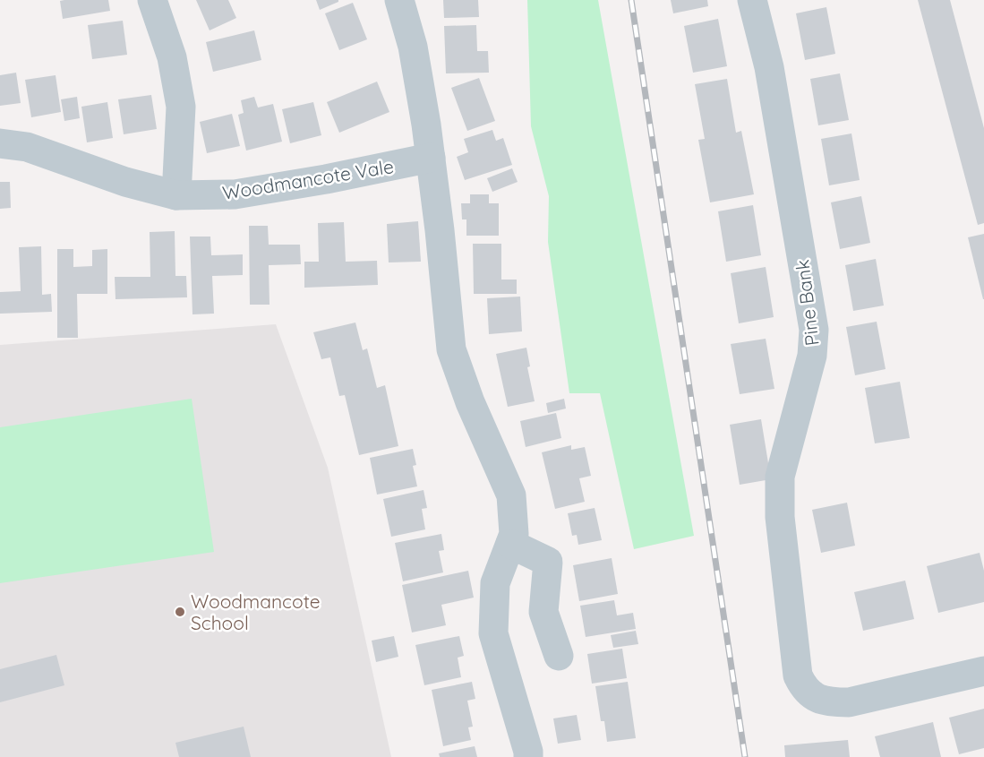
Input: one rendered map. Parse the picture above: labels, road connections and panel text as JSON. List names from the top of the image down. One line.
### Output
{"streets":{"street":["Woodmancote Vale","Pine Bank"]},"places":["Woodmancote School"]}
